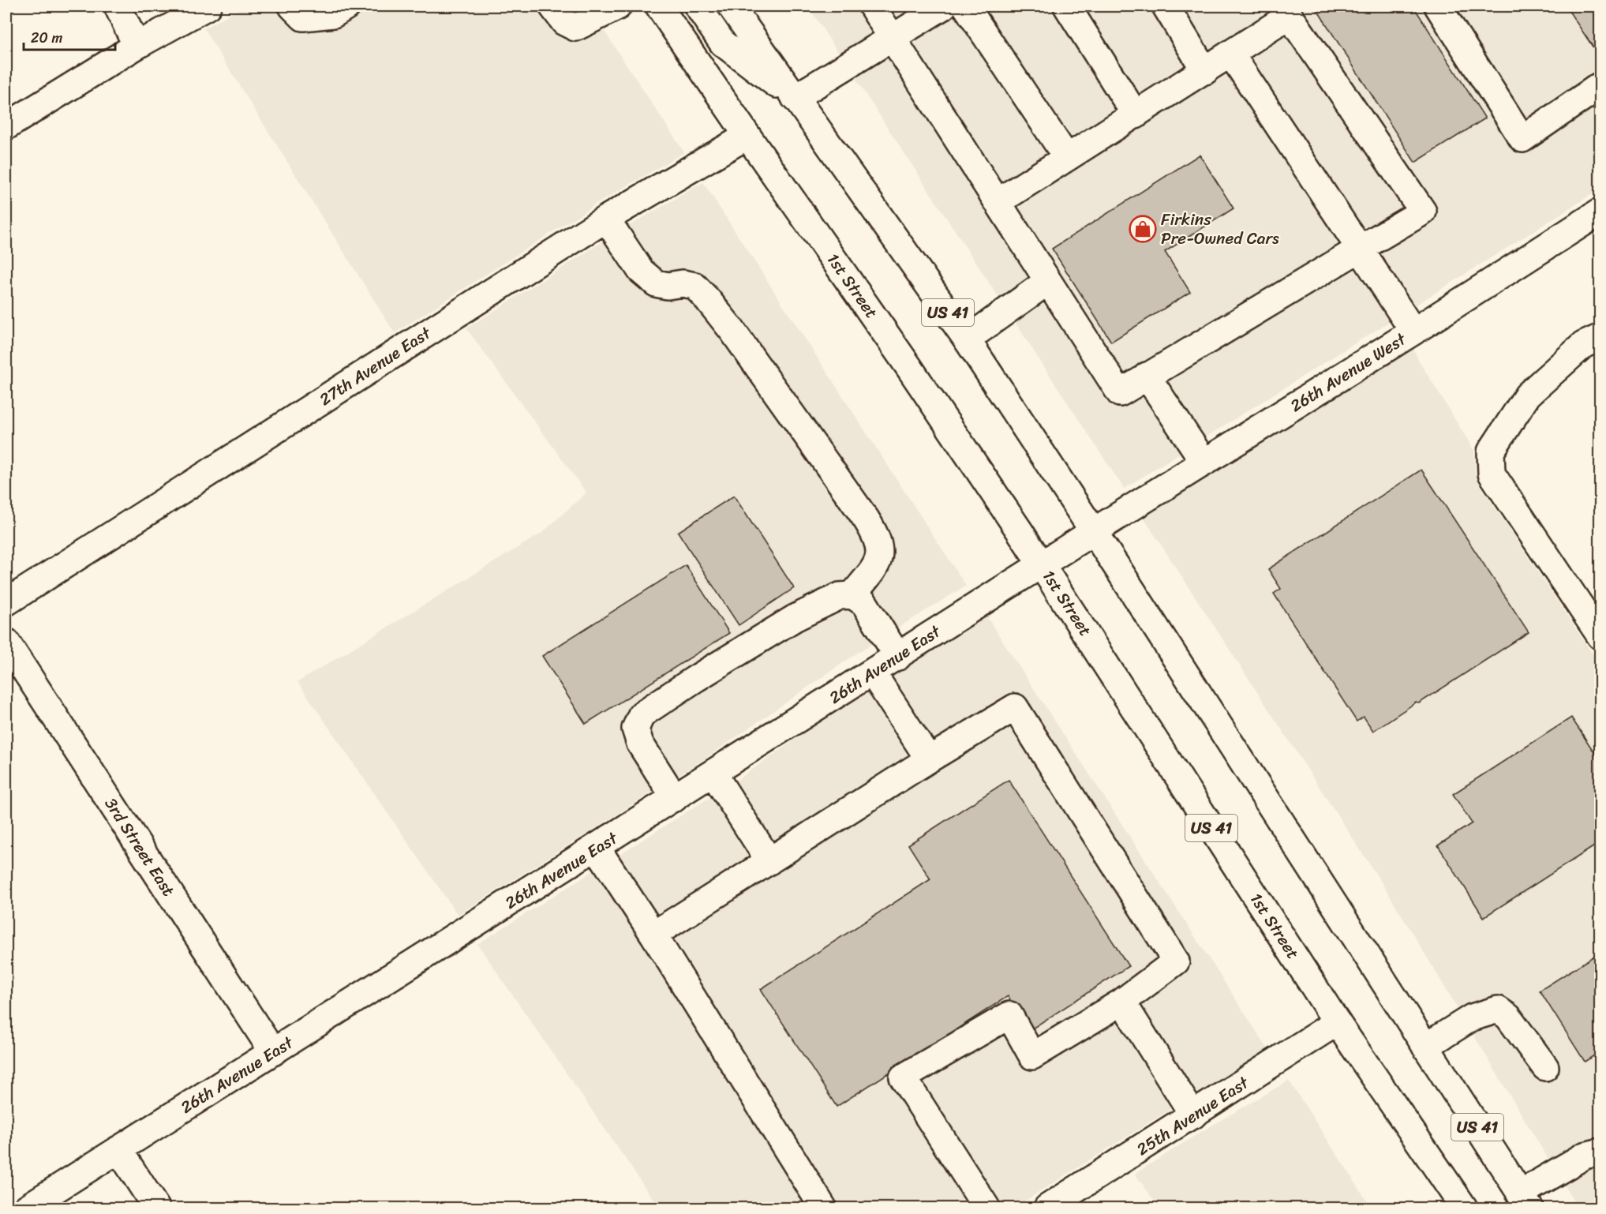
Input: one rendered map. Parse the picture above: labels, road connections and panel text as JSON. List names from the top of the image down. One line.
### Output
{"streets":{"street":["1st Street","US 41","27th Avenue East","26th Avenue West","26th Avenue East","3rd Street East","25th Avenue East"]},"crossings":[["1st Street","27th Avenue East"],["1st Street","26th Avenue East"],["1st Street","25th Avenue East"],["US 41","26th Avenue West"],["US 41","26th Avenue East"],["26th Avenue West","26th Avenue East"],["26th Avenue East","3rd Street East"]],"places":{"shop":["Firkins Pre-Owned Cars"]},"scale_bar":"20 m"}
